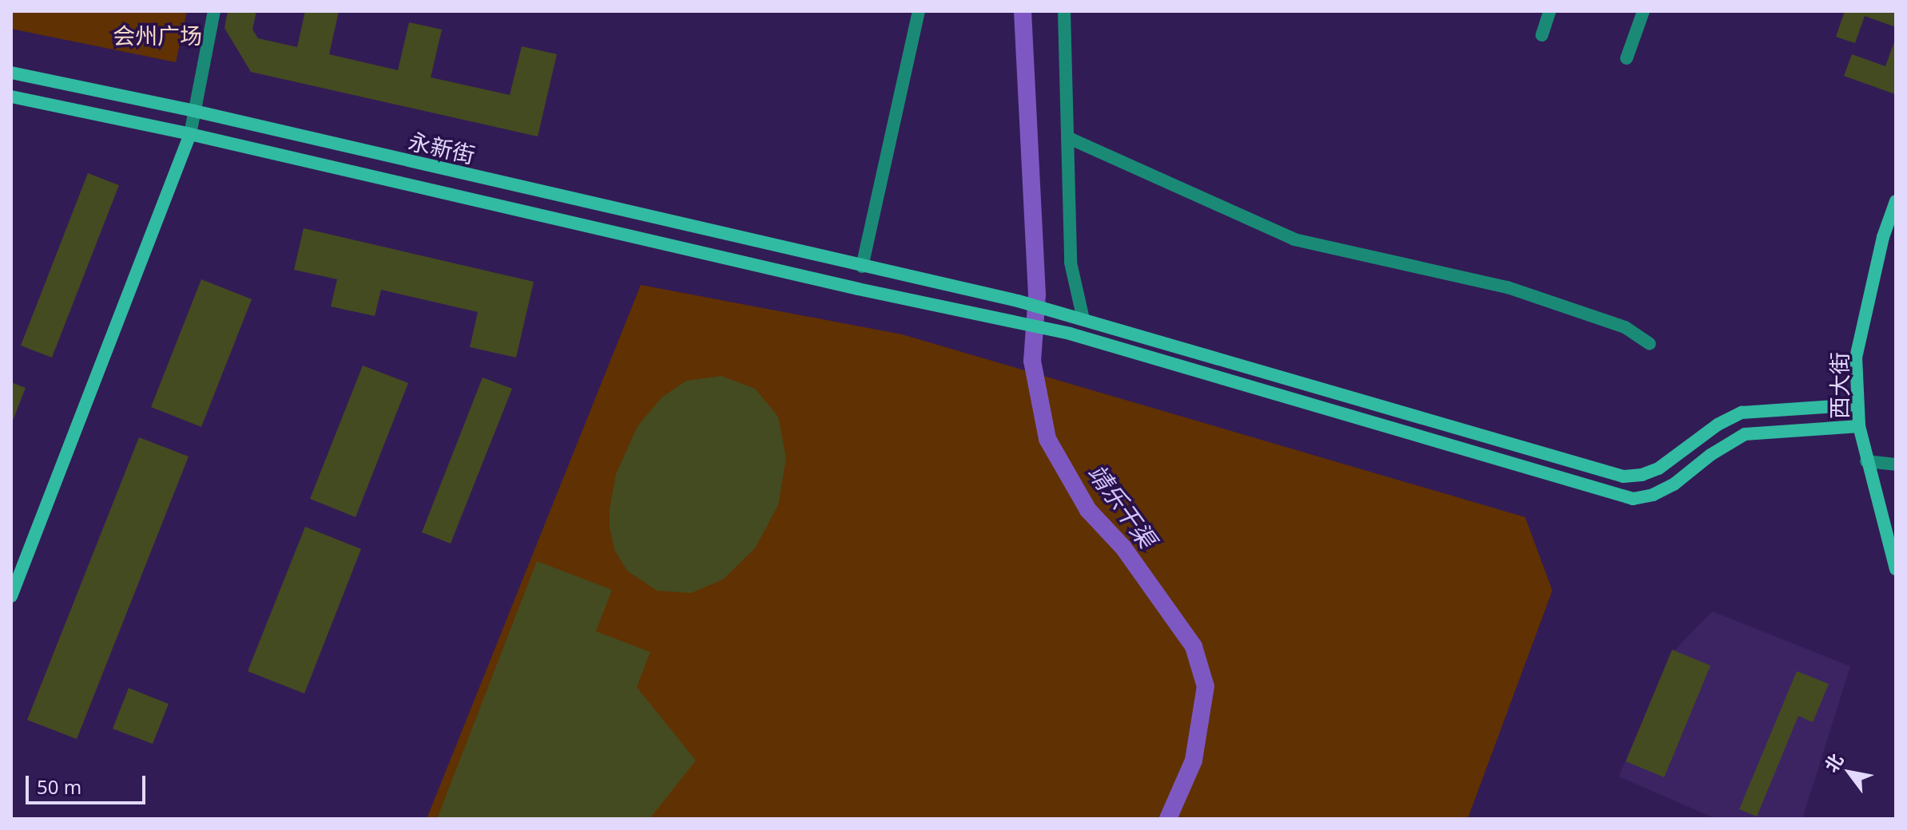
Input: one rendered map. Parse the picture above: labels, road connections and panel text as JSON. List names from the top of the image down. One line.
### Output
{"streets":{"street":["永新街","西大街"]},"crossings":[["永新街","西大街"]],"water":["靖乐干渠"],"parks":["会州广场"],"scale_bar":"50 m","north":"top left"}
